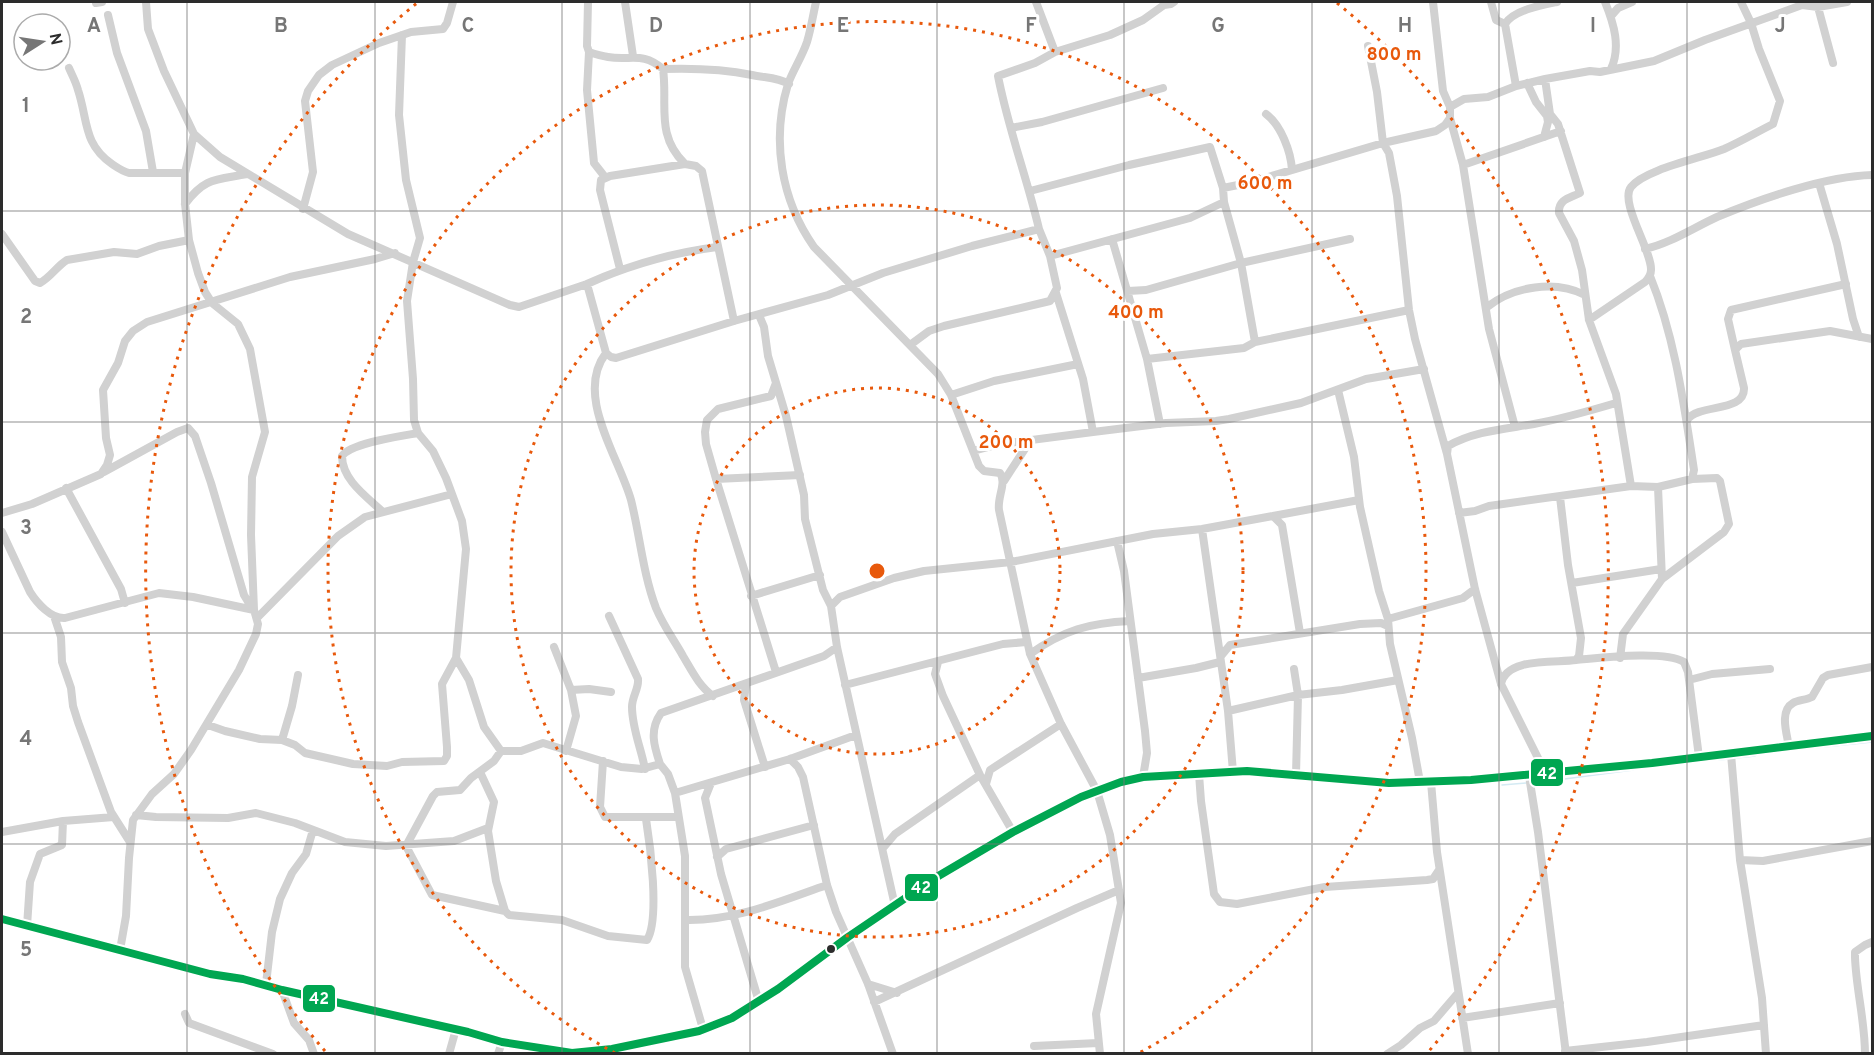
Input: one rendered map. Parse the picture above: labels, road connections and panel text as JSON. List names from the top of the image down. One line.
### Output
{"lines":["transit line 42"],"north":"right","grid":{"columns":["A","B","C","D","E","F","G","H","I","J"],"rows":["1","2","3","4","5"]},"rings":["800 m","600 m","400 m","200 m"]}
